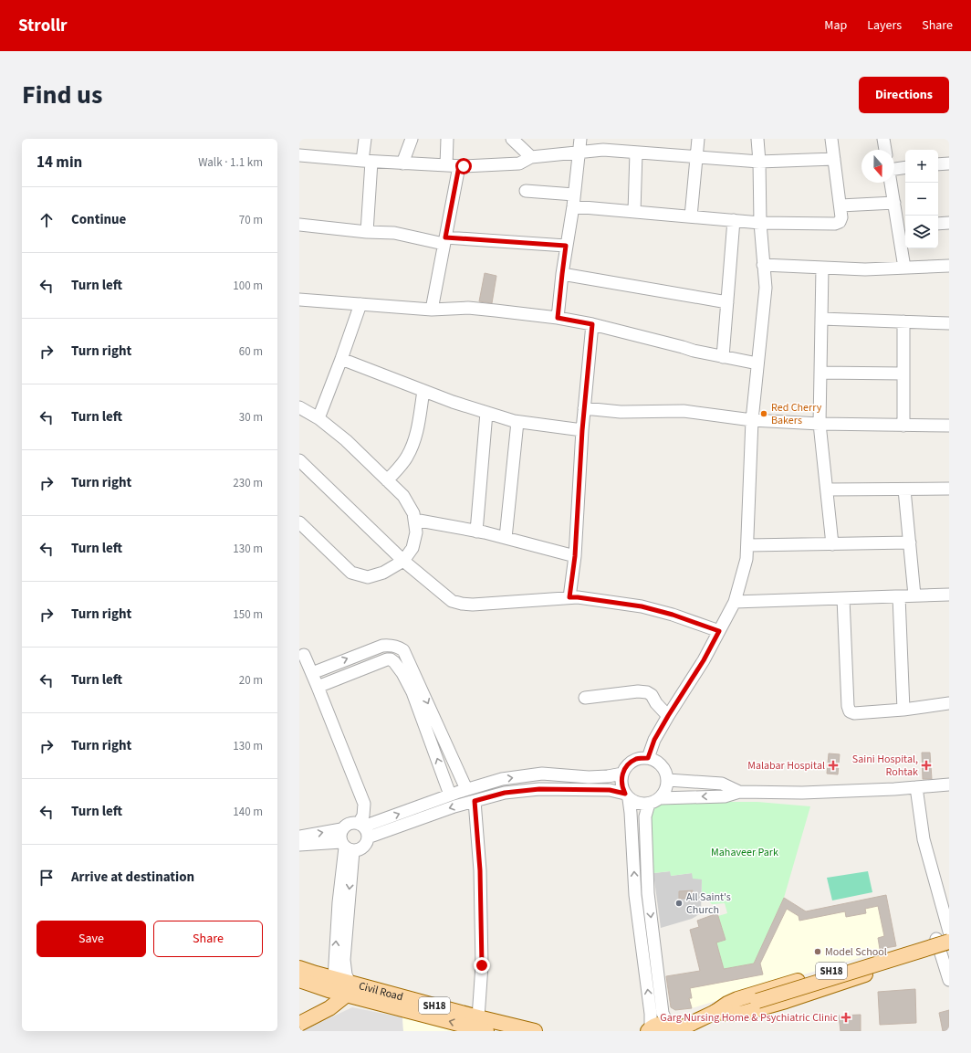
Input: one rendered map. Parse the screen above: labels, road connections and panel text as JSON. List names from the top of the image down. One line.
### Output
{"streets":{"main road":["SH18","Civil Road"]},"parks":["Mahaveer Park"],"places":{"other":["Red Cherry Bakers","All Saint's Church","Model School"],"health":["Malabar Hospital","Saini Hospital, Rohtak","Garg Nursing Home & Psychiatric Clinic"]},"north":"bottom","page":{"header":"Strollr","nav":["Map","Layers","Share"],"title":"Find us","buttons":["Directions",["Save","Share"]],"heading":["14 min","Walk · 1.1 km"],"map_buttons":["+","−"],"list":[["Continue","70 m"],["Turn left","100 m"],["Turn right","60 m"],["Turn left","30 m"],["Turn right","230 m"],["Turn left","130 m"],["Turn right","150 m"],["Turn left","20 m"],["Turn right","130 m"],["Turn left","140 m"],"Arrive at destination"]}}
